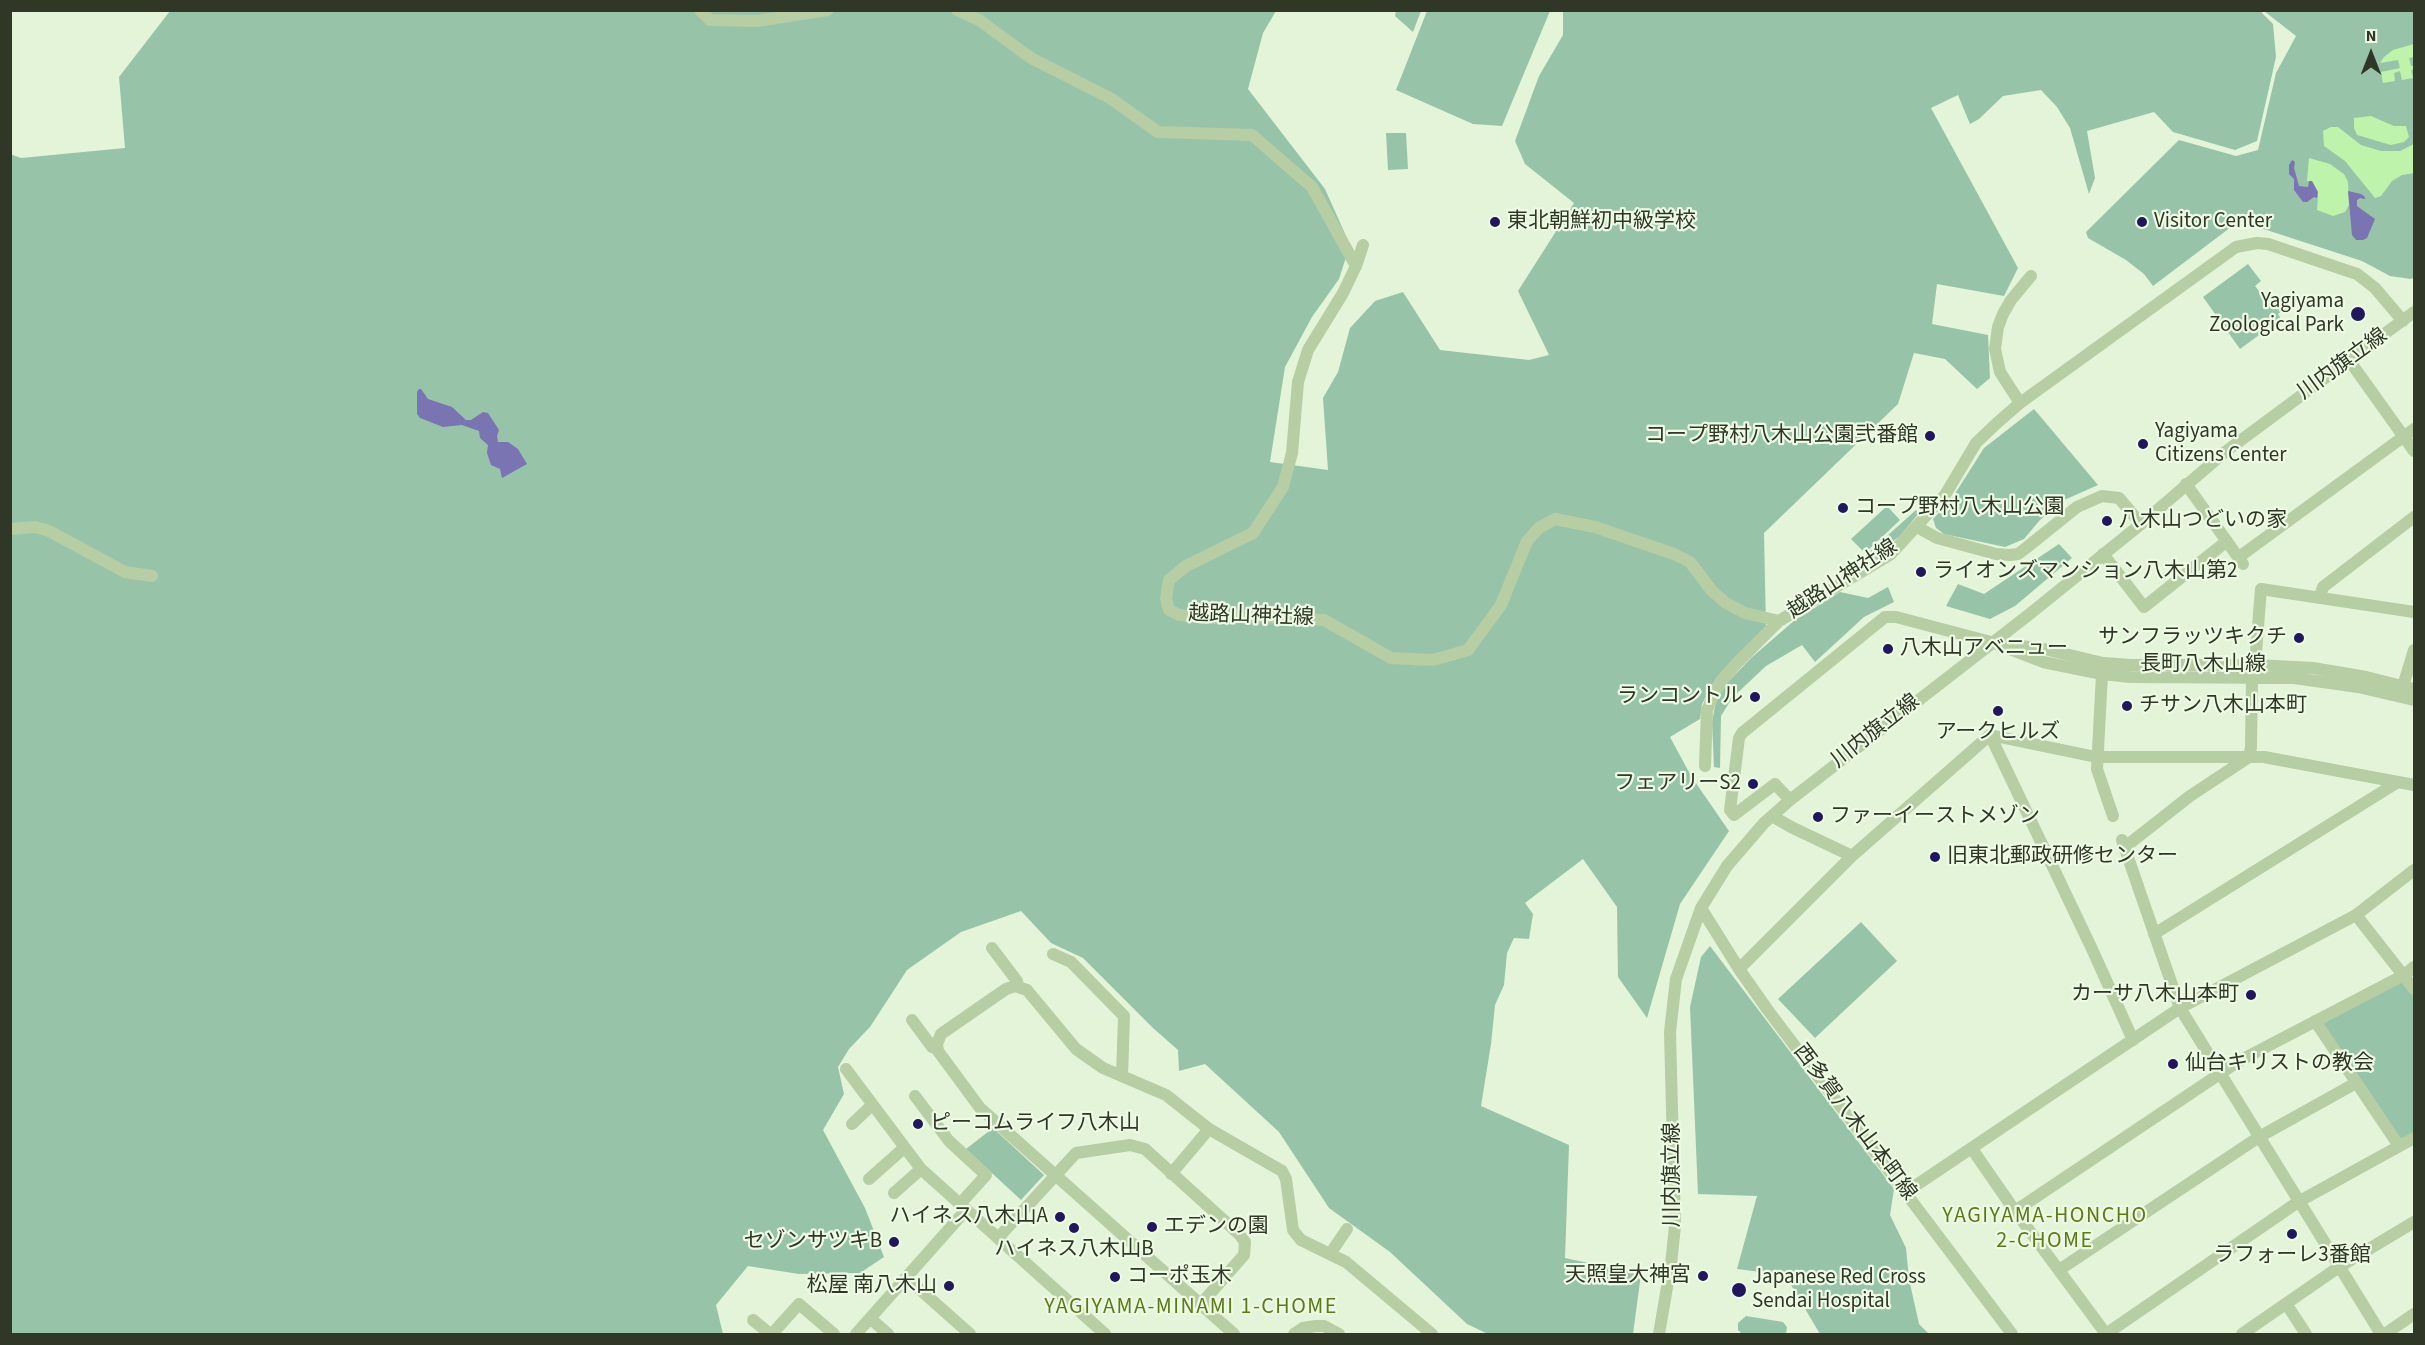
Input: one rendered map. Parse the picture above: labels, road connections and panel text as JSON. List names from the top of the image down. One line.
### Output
{"streets":{"street":["川内旗立線","越路山神社線","長町八木山線","西多賀八木山本町線"]},"crossings":[["川内旗立線","越路山神社線"],["川内旗立線","長町八木山線"],["川内旗立線","西多賀八木山本町線"]],"districts":["YAGIYAMA-HONCHO 2-CHOME","YAGIYAMA-MINAMI 1-CHOME"],"places":["東北朝鮮初中級学校","Visitor Center","Yagiyama Zoological Park","コープ野村八木山公園弐番館","Yagiyama Citizens Center","コープ野村八木山公園","八木山つどいの家","ライオンズマンション八木山第2","サンフラッツキクチ","八木山アベニュー","ランコントル","チサン八木山本町","アークヒルズ","フェアリーS2","ファーイーストメゾン","旧東北郵政研修センター","カーサ八木山本町","仙台キリストの教会","ピーコムライフ八木山","ハイネス八木山A","エデンの園","ハイネス八木山B","ラフォーレ3番館","セゾンサツキB","天照皇大神宮","コーポ玉木","松屋 南八木山","Japanese Red Cross Sendai Hospital"],"north":"top"}
